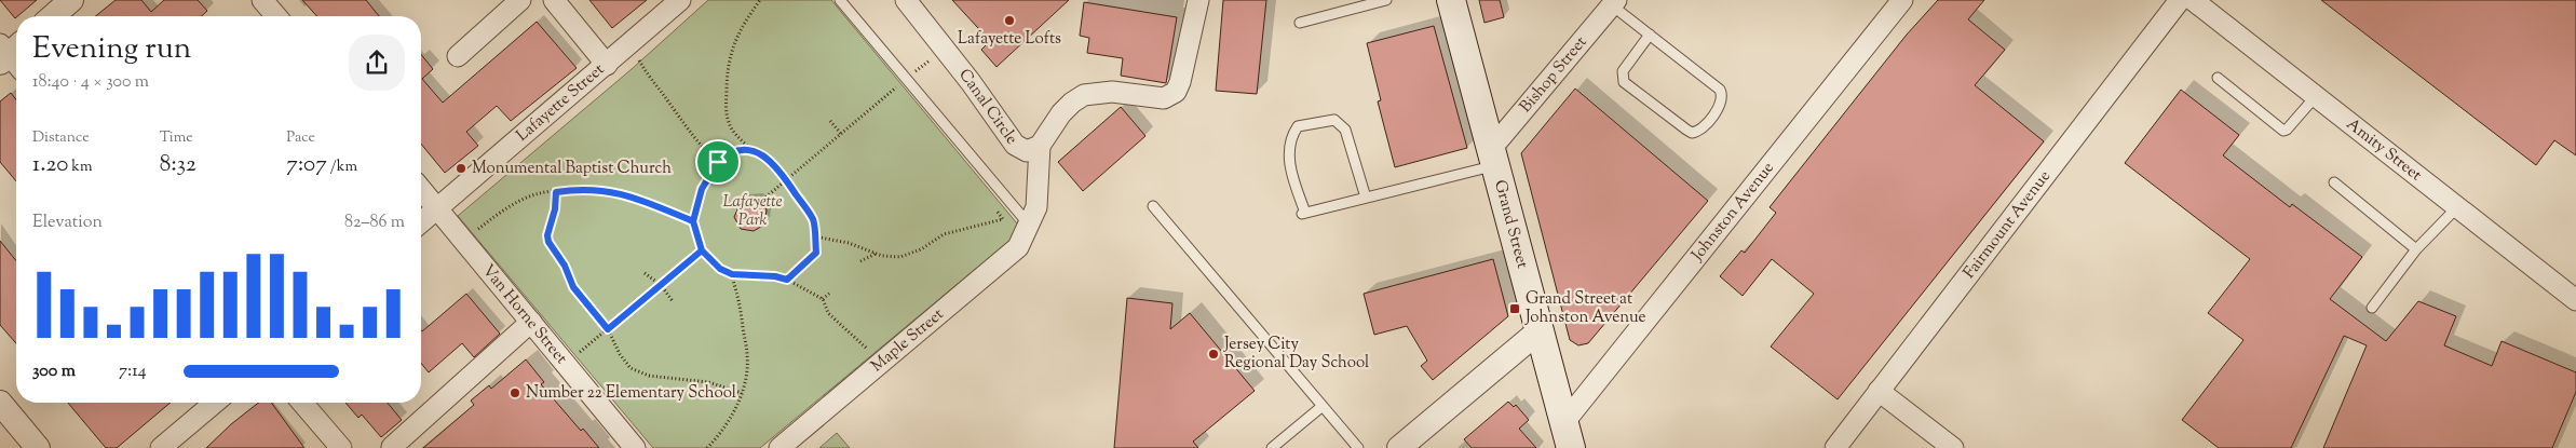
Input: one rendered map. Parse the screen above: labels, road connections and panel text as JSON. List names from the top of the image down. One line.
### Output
{"streets":{"main road":["Grand Street"],"street":["Bishop Street","Lafayette Street","Canal Circle","Amity Street","Johnston Avenue","Fairmount Avenue","Van Horne Street","Maple Street"]},"crossings":[["Bishop Street","Grand Street"],["Lafayette Street","Van Horne Street"],["Canal Circle","Maple Street"],["Johnston Avenue","Grand Street"]],"parks":["Lafayette Park"],"places":{"other":["Lafayette Lofts","Monumental Baptist Church","Jersey City Regional Day School","Number 22 Elementary School"],"transit":["Grand Street at Johnston Avenue"]},"page":{"heading":["Evening run","18:40 · 4 × 300 m"],"stats":[["Distance","1.20 km"],["Time","8:32"],["Pace","7:07 /km"]],"chart":["Elevation","82–86 m"],"list":[{"name":"300 m","note":"7:14"}]}}
